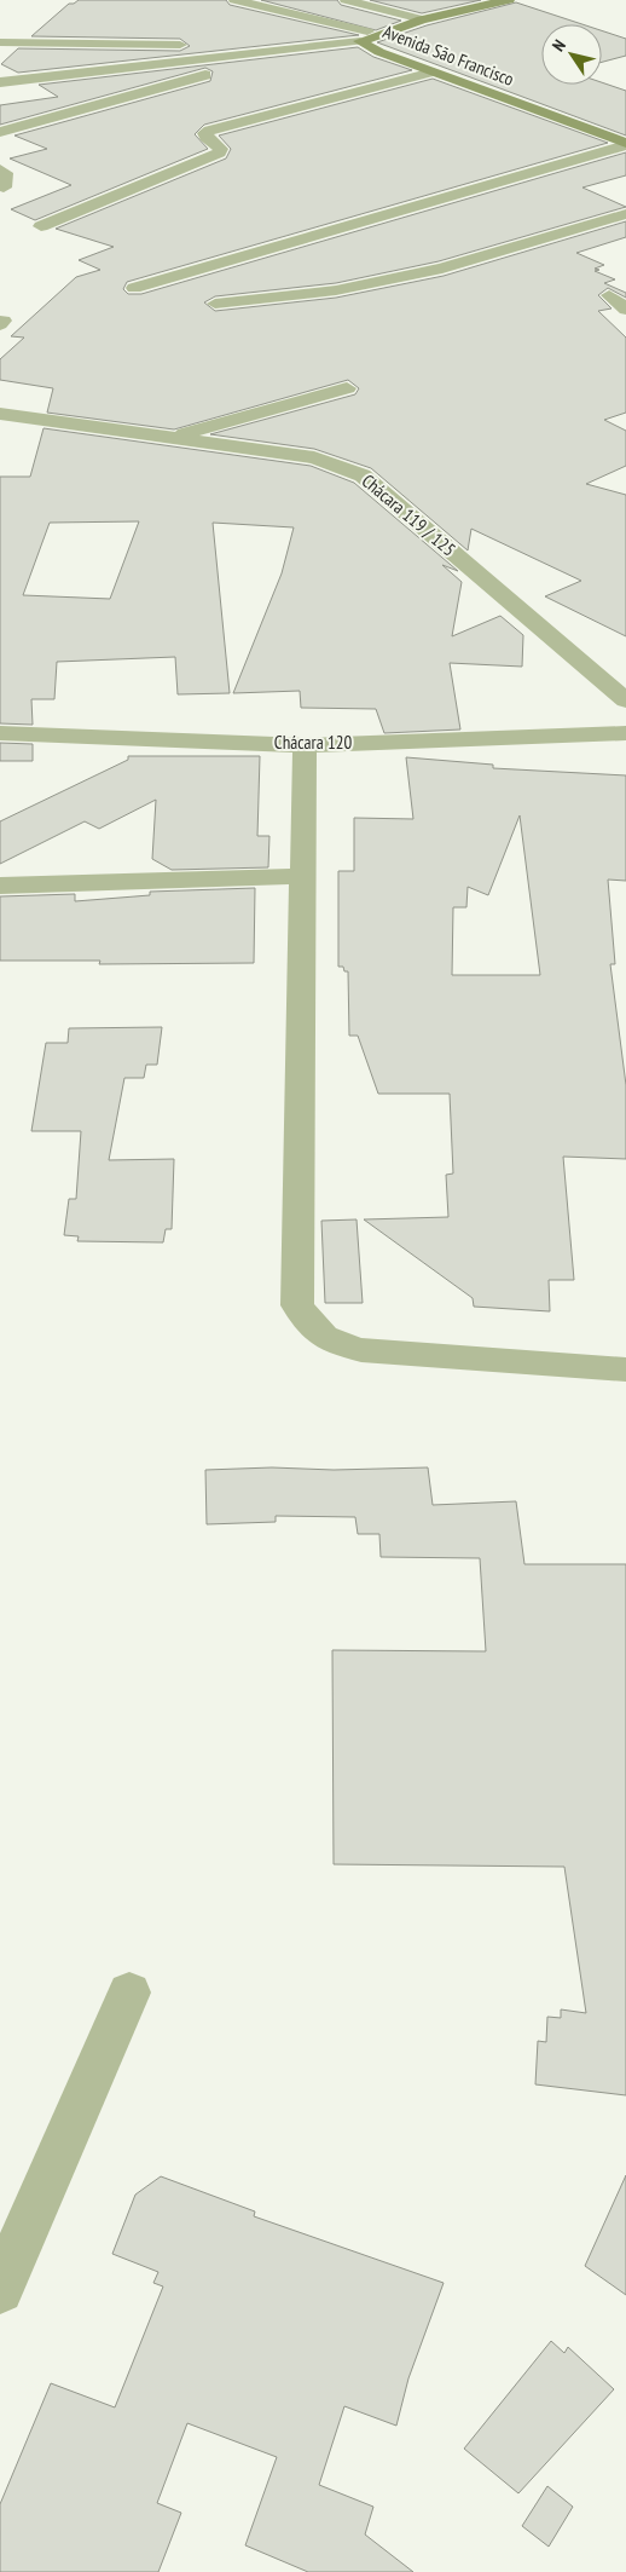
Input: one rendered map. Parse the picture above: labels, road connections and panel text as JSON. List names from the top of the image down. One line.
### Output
{"streets":{"street":["Avenida São Francisco","Chácara 119 / 125","Chácara 120"]},"north":"top left"}
